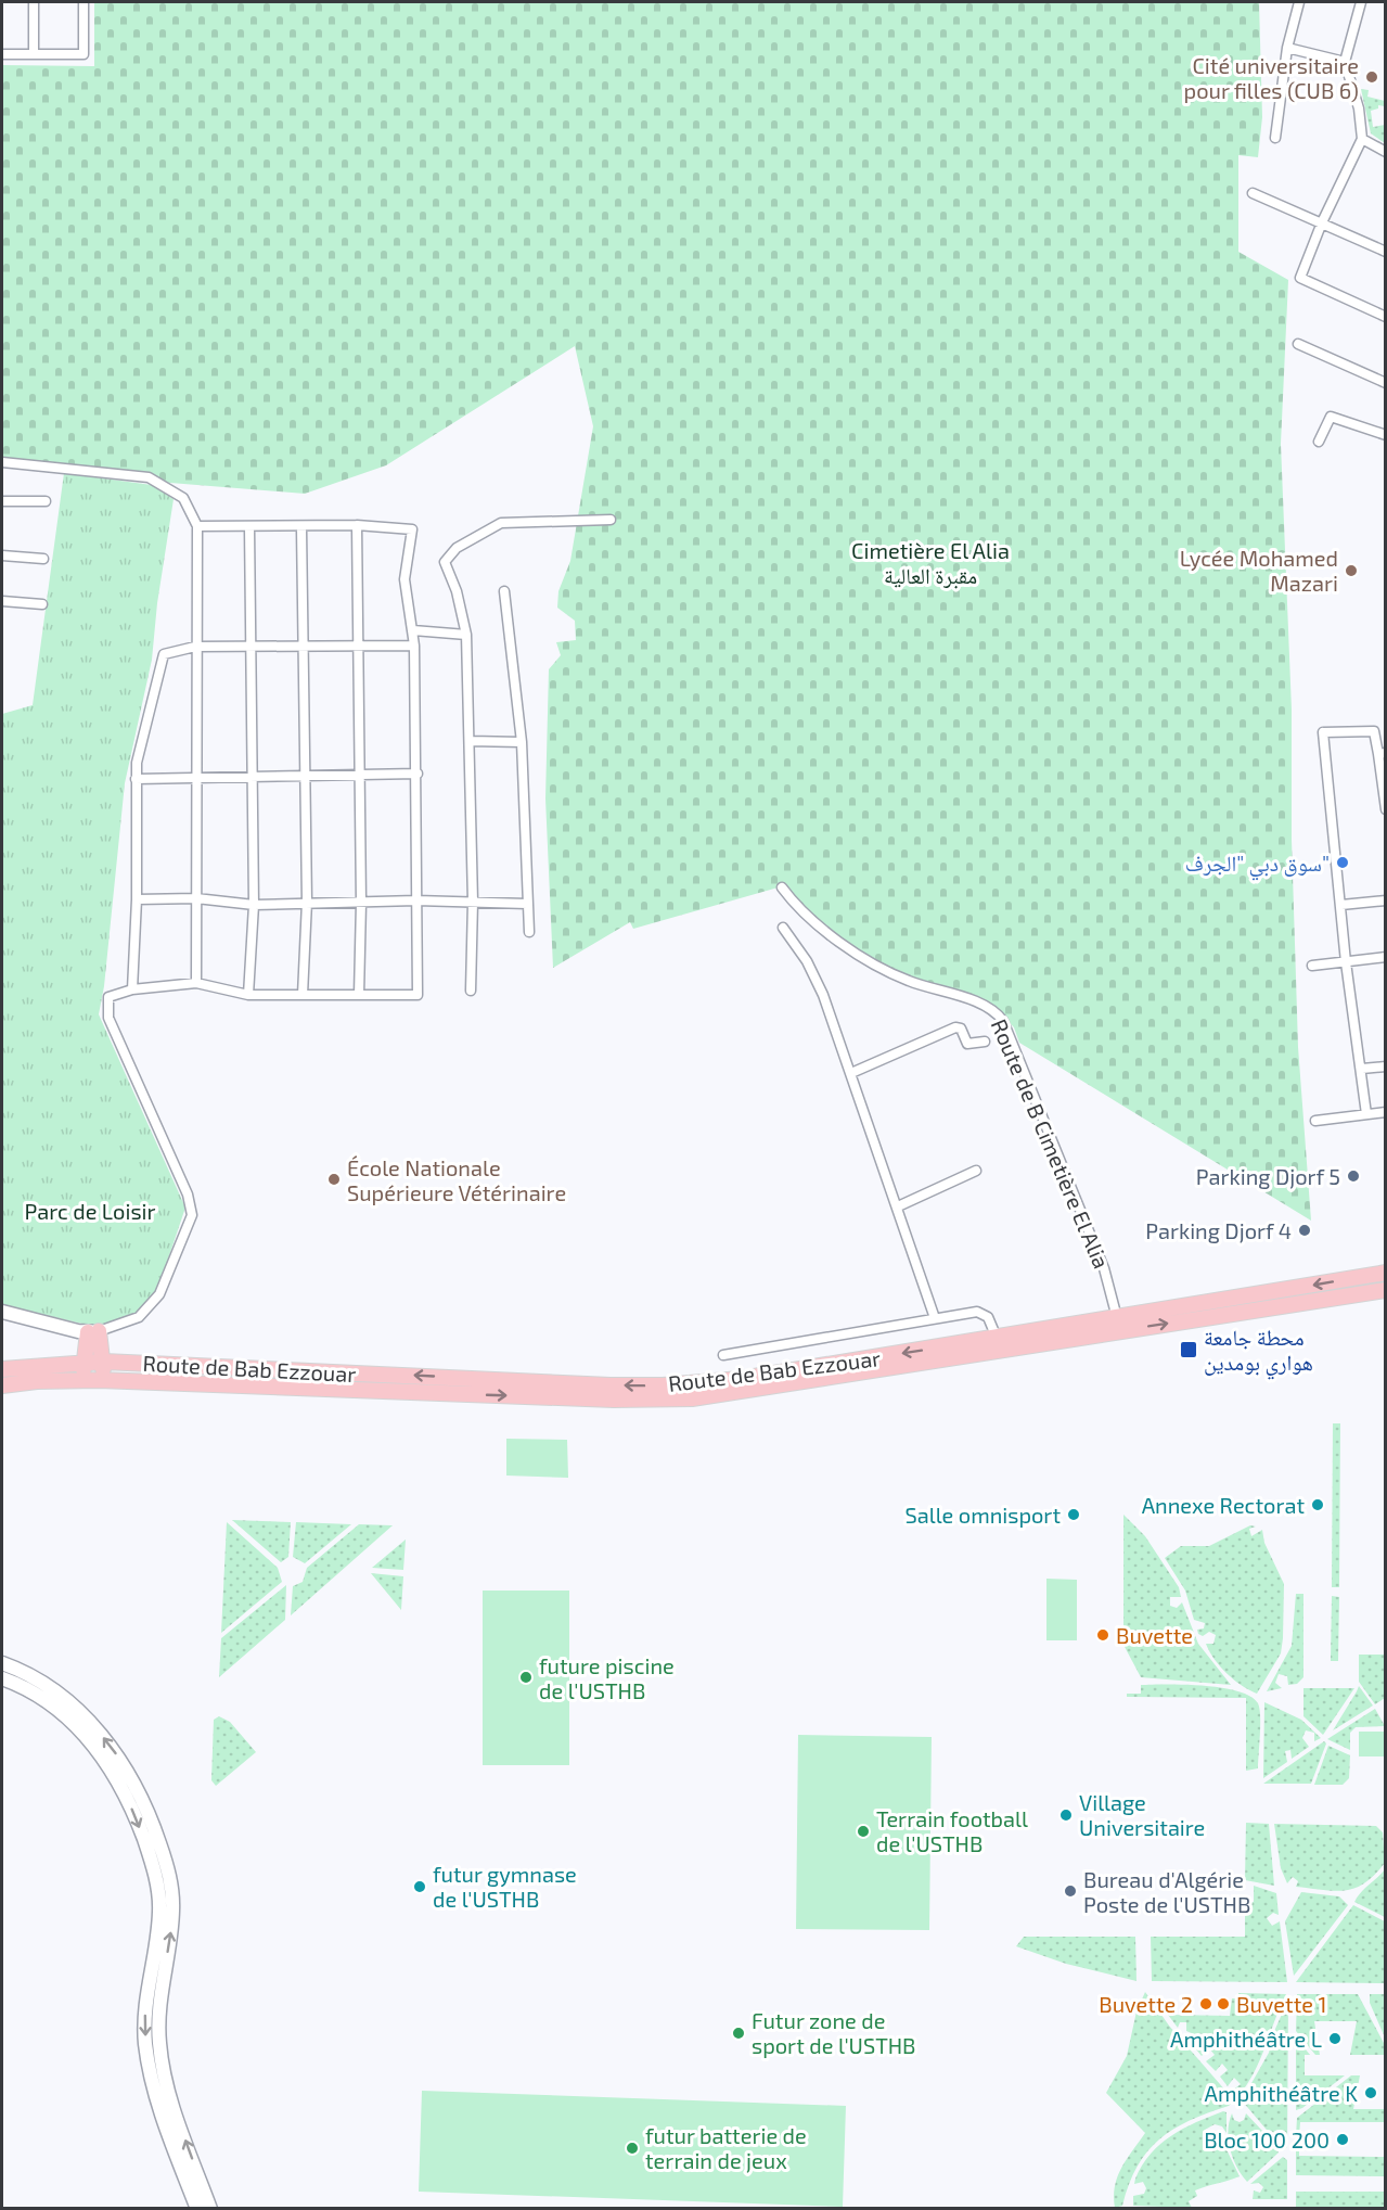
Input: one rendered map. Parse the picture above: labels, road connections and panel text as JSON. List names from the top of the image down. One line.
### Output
{"streets":{"main road":["Route de Bab Ezzouar"],"street":["Route de B Cimetière El Alia"]},"crossings":[["Route de B Cimetière El Alia","Route de Bab Ezzouar"]],"parks":["Cimetière El Alia مقبرة العالية","Parc de Loisir"],"places":{"other":["Cité universitaire pour filles (CUB 6)","Lycée Mohamed Mazari","سوق دبي \"الجرف\"","Parking Djorf 5","École Nationale Supérieure Vétérinaire","Parking Djorf 4","Annexe Rectorat","Salle omnisport","Buvette","future piscine de l'USTHB","Village Universitaire","Terrain football de l'USTHB","futur gymnase de l'USTHB","Bureau d'Algérie Poste de l'USTHB","Buvette 2","Buvette 1","Futur zone de sport de l'USTHB","Amphithéâtre L","Amphithéâtre K","Bloc 100 200","futur batterie de terrain de jeux"],"transit":["محطة جامعة هواري بومدين"]}}
